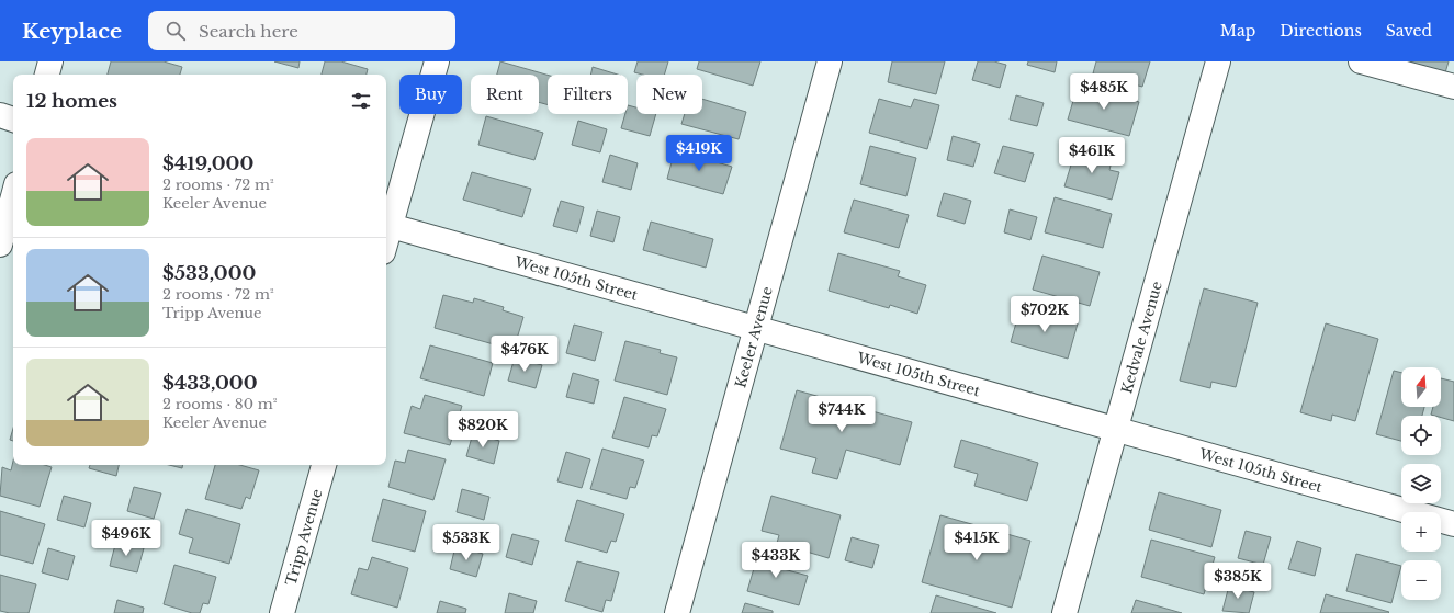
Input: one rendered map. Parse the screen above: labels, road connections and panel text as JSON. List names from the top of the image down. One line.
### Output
{"streets":{"street":["West 105th Street","Keeler Avenue","Kedvale Avenue","Tripp Avenue"]},"crossings":[["West 105th Street","Keeler Avenue"],["West 105th Street","Kedvale Avenue"]],"north":"top","page":{"header":"Keyplace","search":"Search here","nav":["Map","Directions","Saved"],"price":["$485K","$419K","$461K","$702K","$476K","$744K","$820K","$496K","$533K","$415K","$433K","$385K"],"chip":["Buy","Rent","Filters","New"],"heading":"12 homes","list":[{"name":"$419,000","note":"2 rooms · 72 m² · Keeler Avenue"},{"name":"$533,000","note":"2 rooms · 72 m² · Tripp Avenue"},{"name":"$433,000","note":"2 rooms · 80 m² · Keeler Avenue"}],"map_buttons":["+","−"]}}
